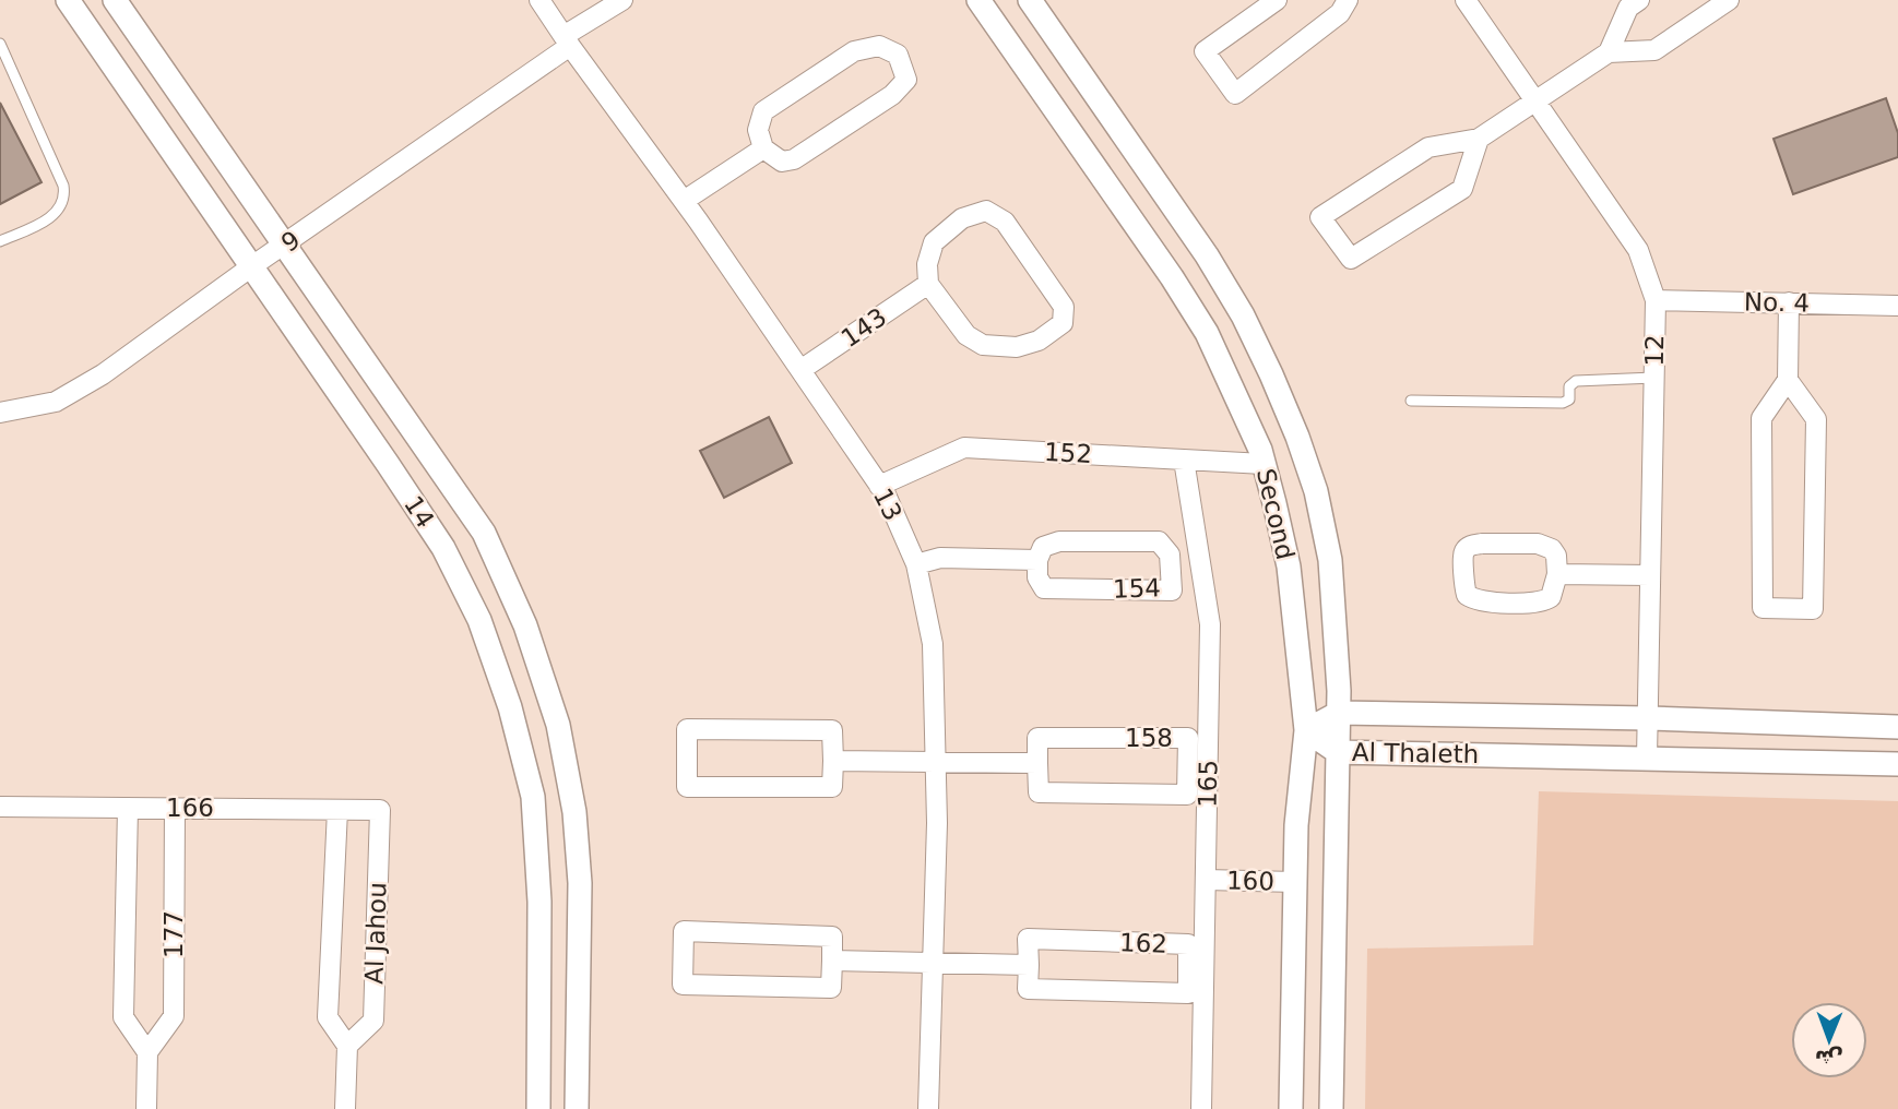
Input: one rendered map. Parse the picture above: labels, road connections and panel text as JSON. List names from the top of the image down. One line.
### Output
{"streets":{"street":["9","No. 4","143","12","152","13","14","Second","154","158","Al Thaleth","165","166","160","Al Jahou","177","162"]},"crossings":[["9","13"],["9","14"],["No. 4","12"],["143","13"],["12","Al Thaleth"],["152","13"],["152","Second"],["152","165"],["Second","Al Thaleth"],["Second","160"],["165","160"],["166","Al Jahou"],["166","177"]],"north":"bottom"}
